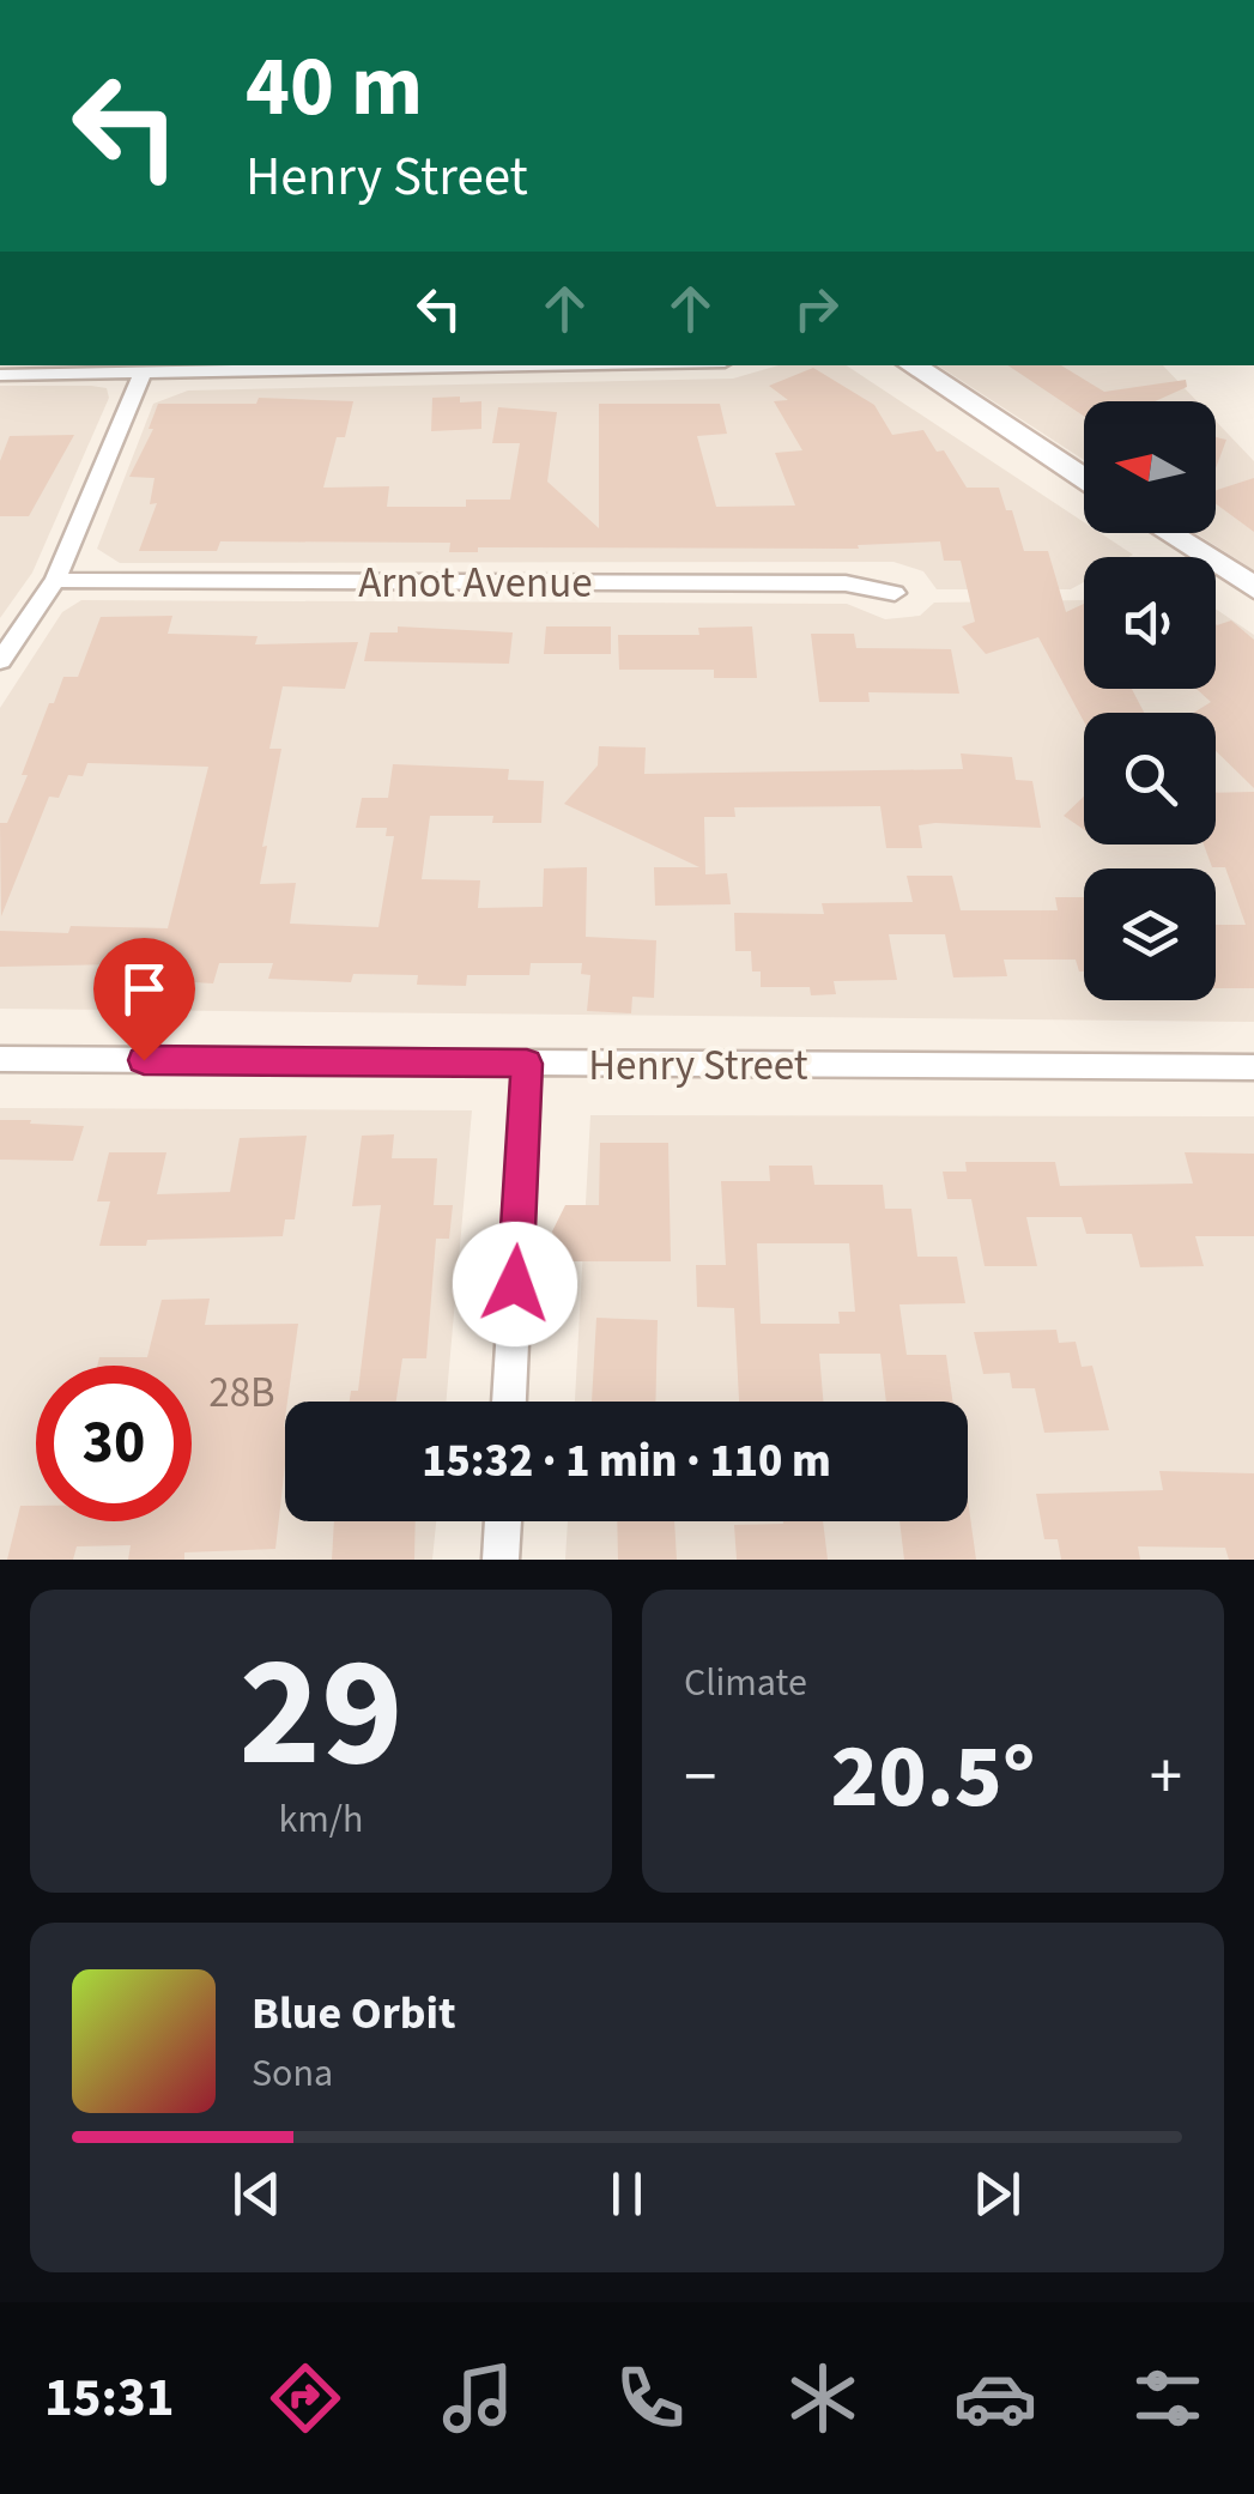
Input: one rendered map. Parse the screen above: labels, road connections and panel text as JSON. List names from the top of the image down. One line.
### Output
{"streets":{"street":["Arnot Avenue","Henry Street"]},"house_numbers":["28B"],"north":"left","page":{"turn":["40 m","Henry Street"],"limit":"30","trip":"15:32 · 1 min · 110 m","tile":[["29","km/h"],"Climate"],"heat":["−","20.5°","+"],"song":["Blue Orbit","Sona"],"tabs":"15:31"}}
